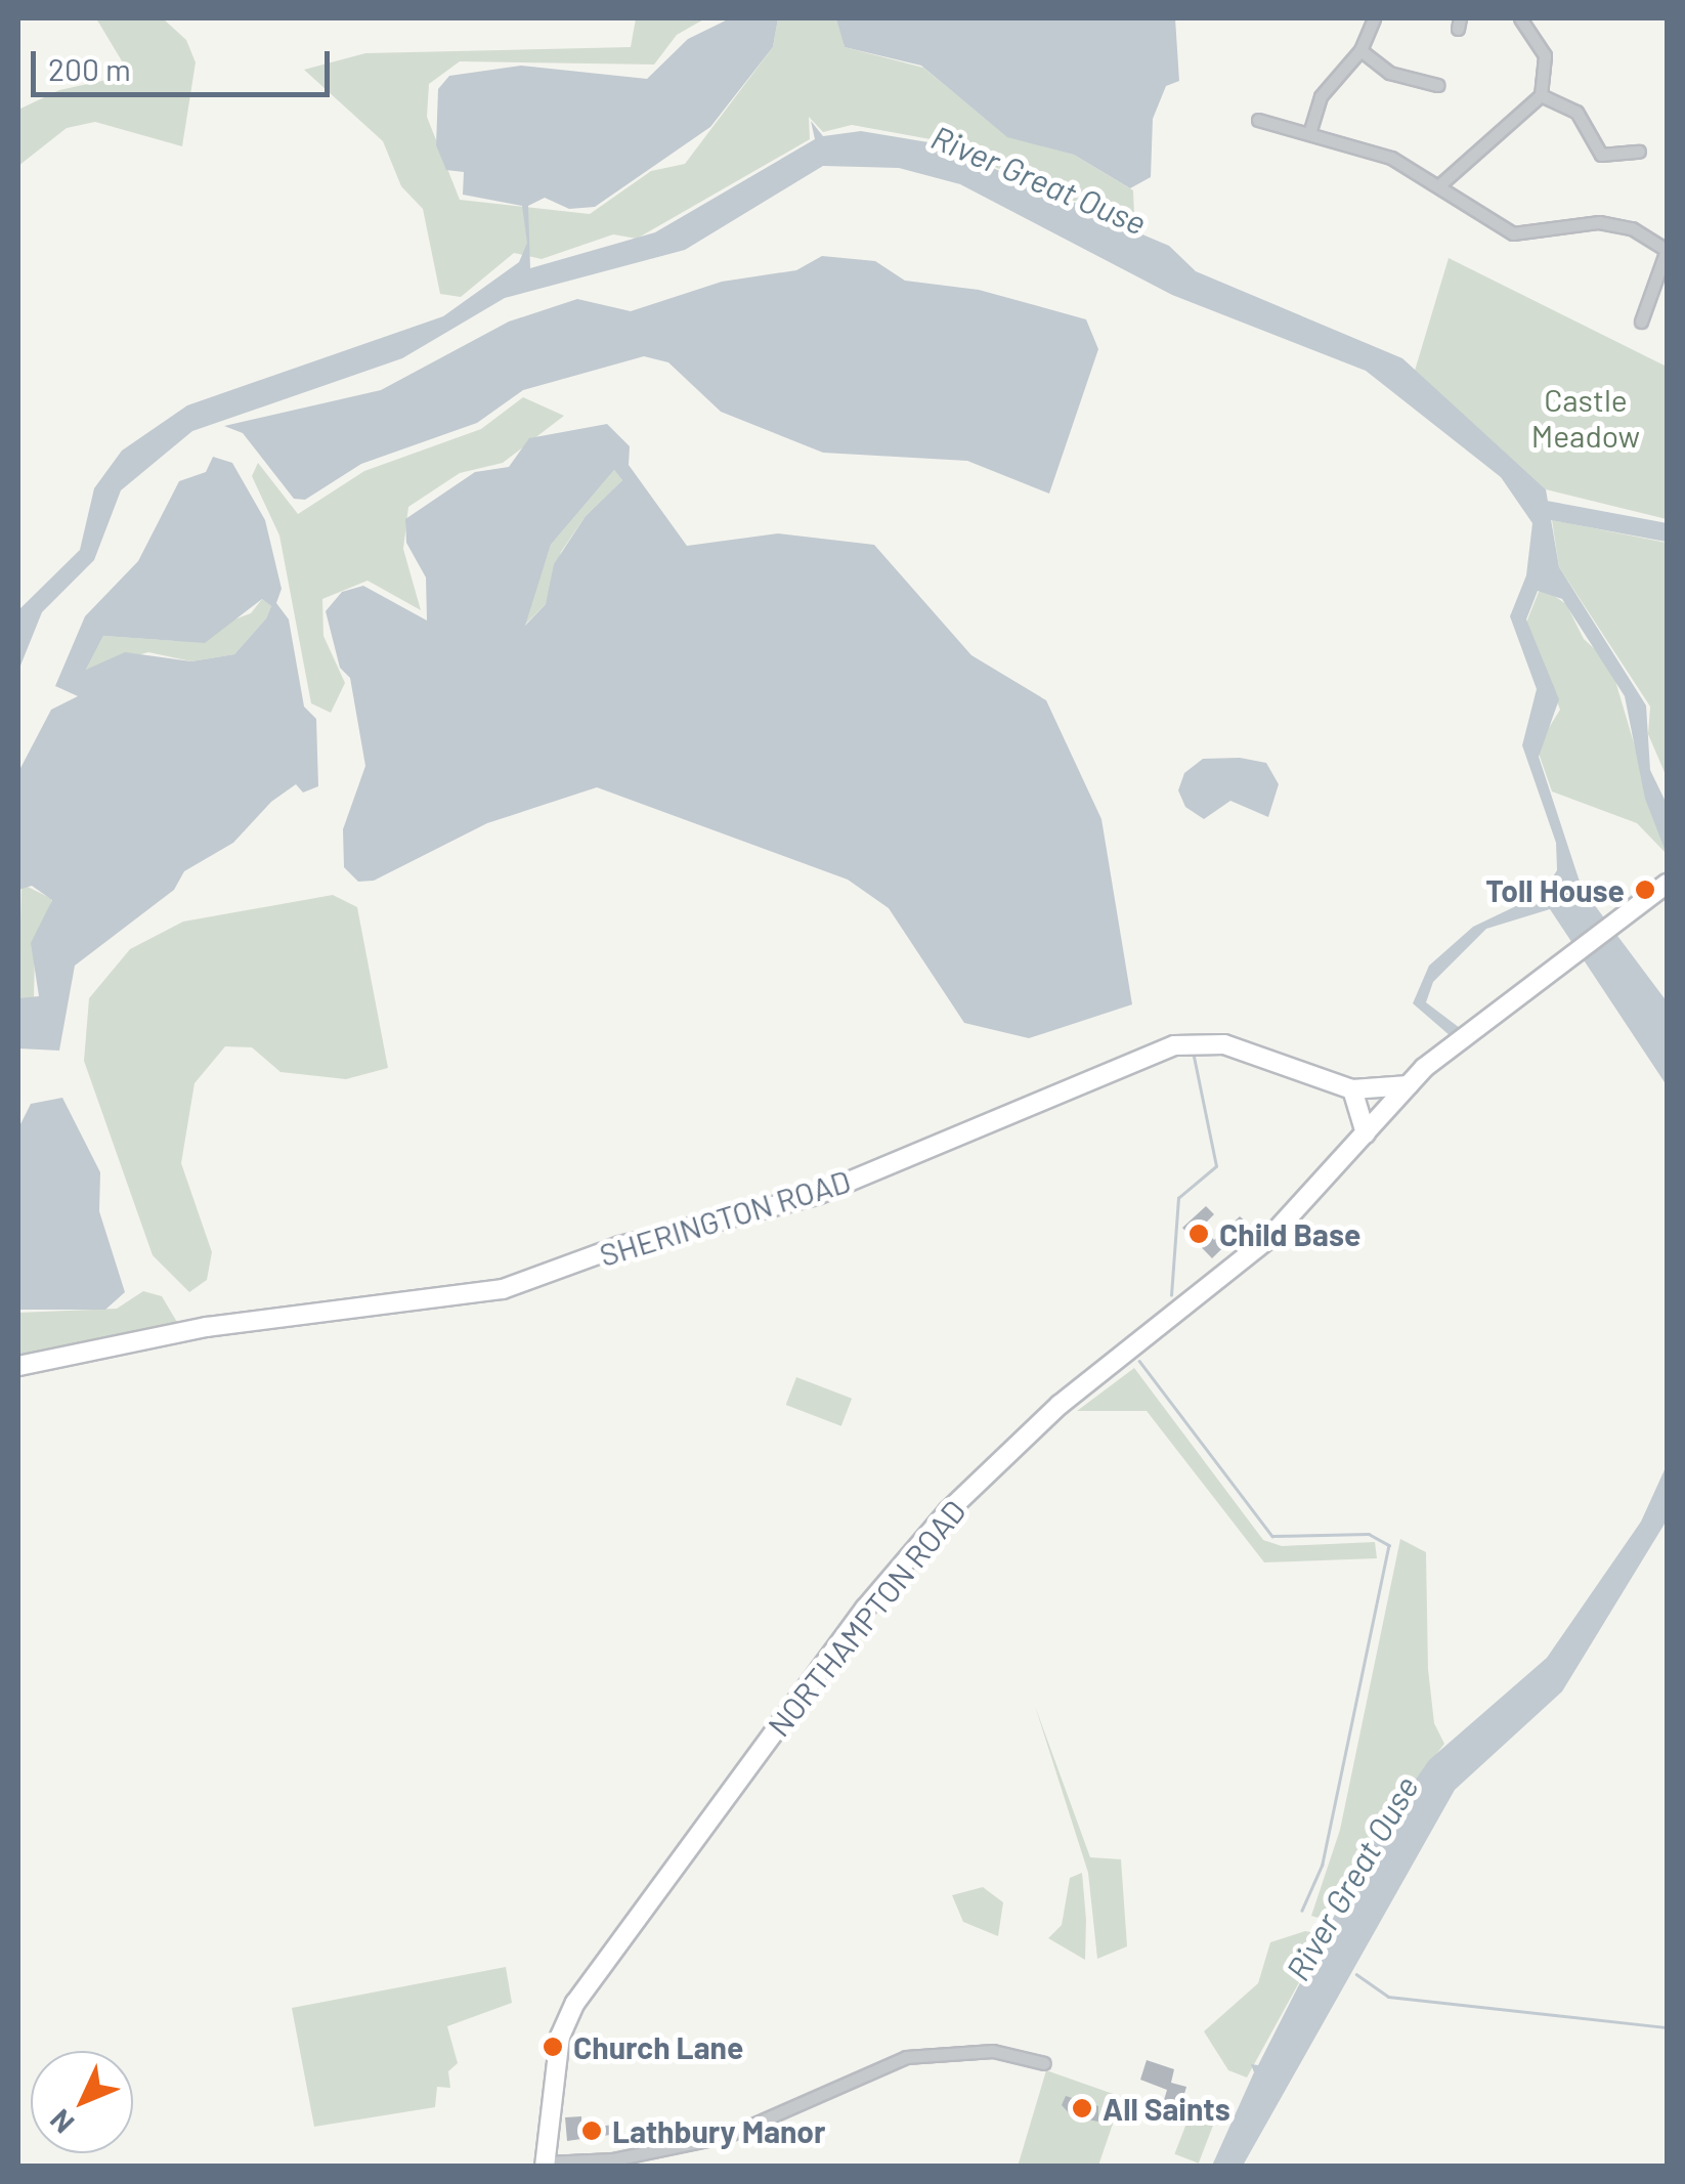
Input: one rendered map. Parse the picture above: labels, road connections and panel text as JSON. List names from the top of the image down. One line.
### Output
{"streets":{"main road":["SHERINGTON ROAD","NORTHAMPTON ROAD"]},"crossings":[["SHERINGTON ROAD","NORTHAMPTON ROAD"]],"water":["River Great Ouse"],"parks":["Castle Meadow"],"places":["Toll House","Child Base","Church Lane","All Saints","Lathbury Manor"],"scale_bar":"200 m","north":"bottom left"}
